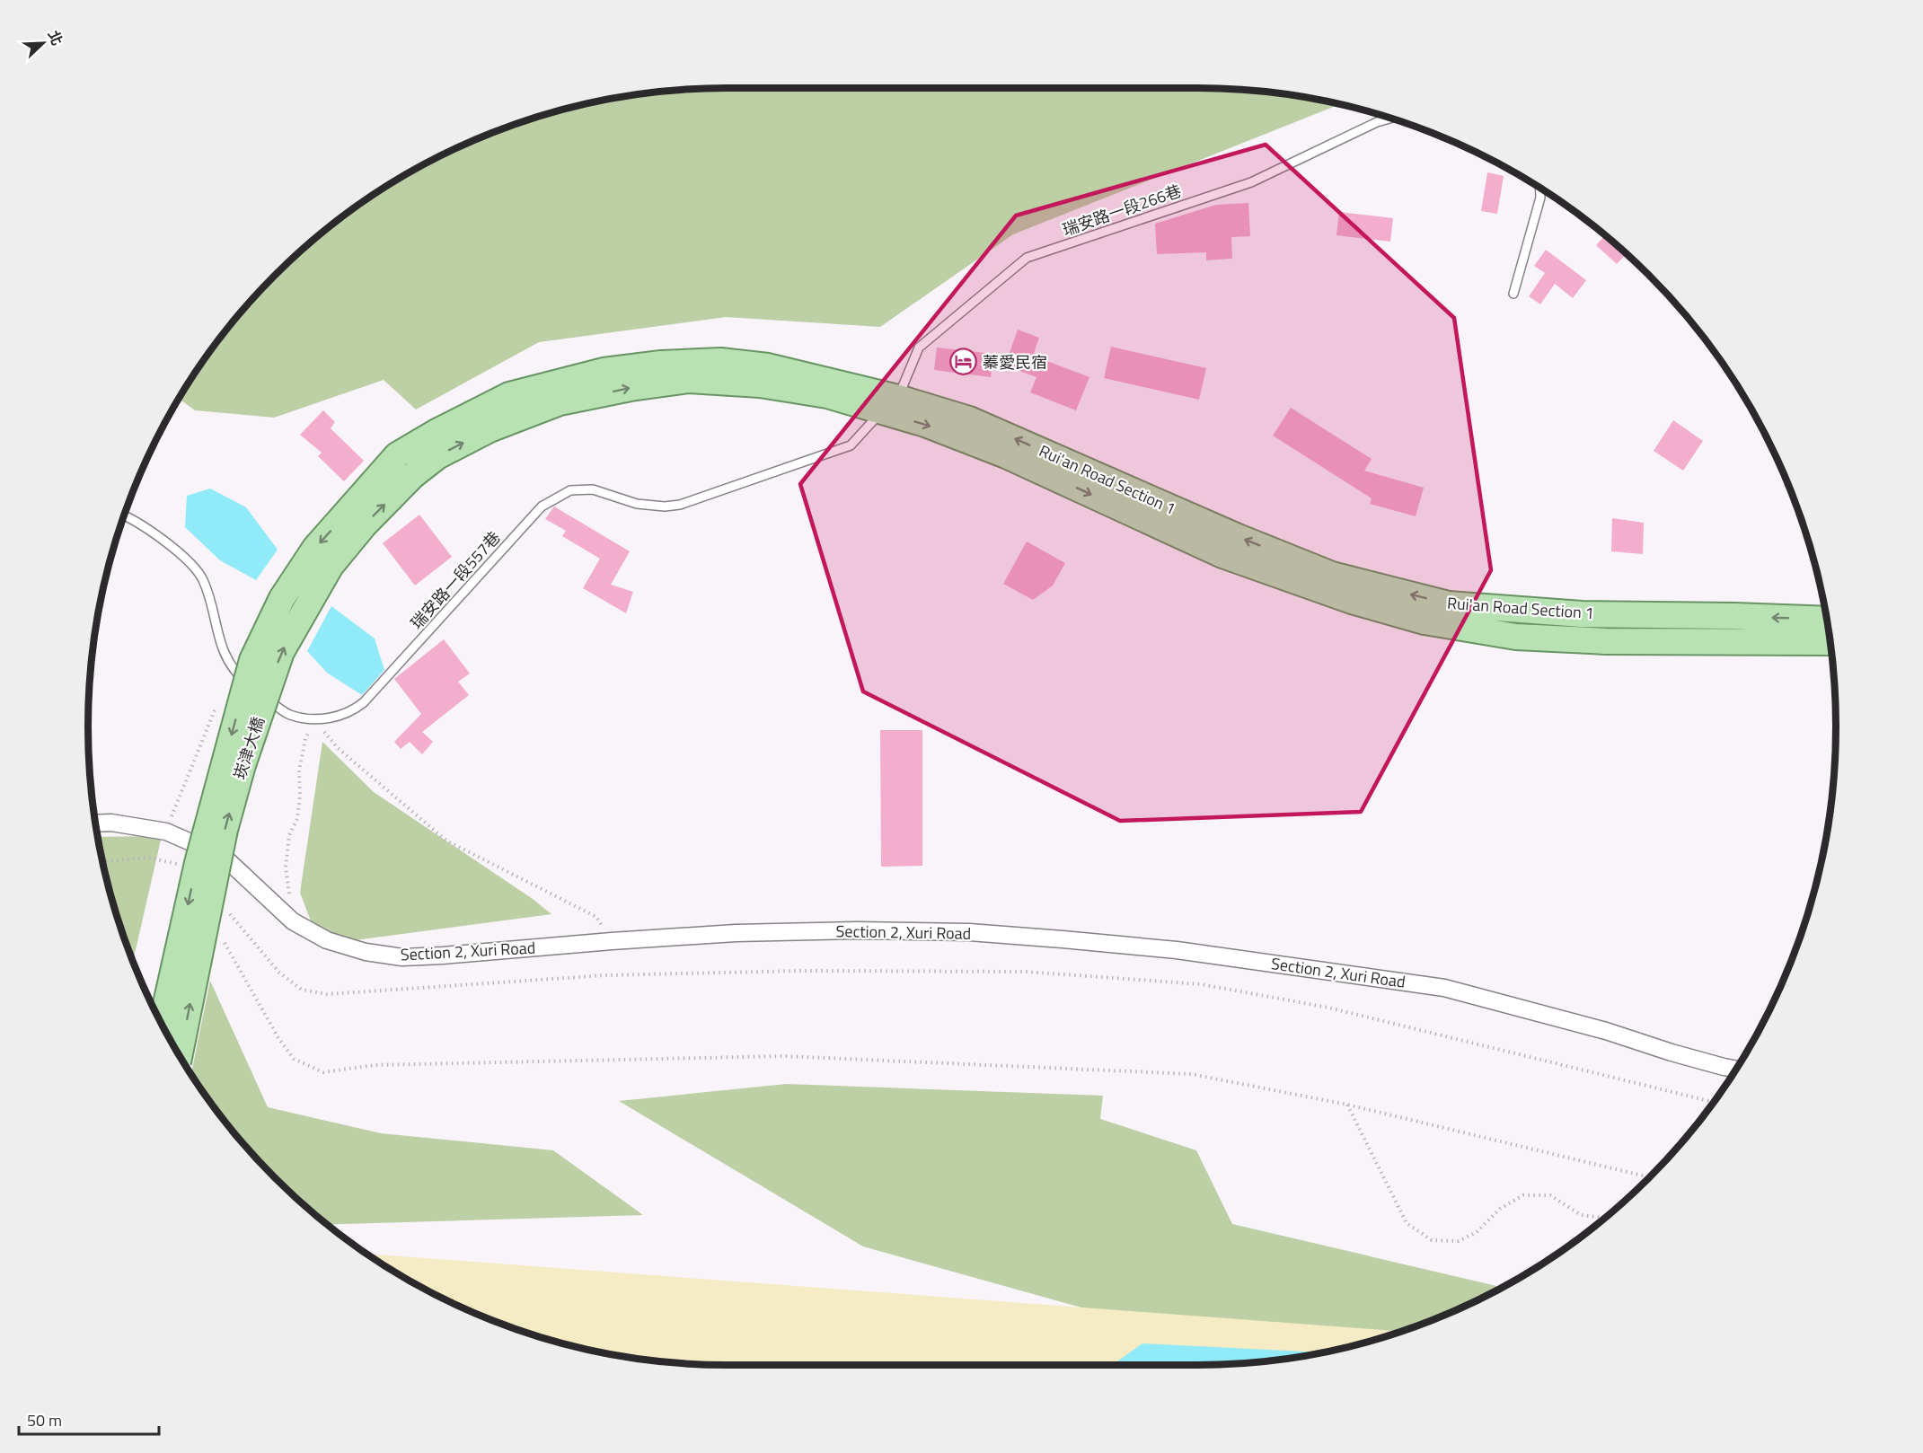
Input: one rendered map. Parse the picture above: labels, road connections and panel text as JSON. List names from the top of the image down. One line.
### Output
{"streets":{"main road":["Rui'an Road Section 1","崁津大橋"],"street":["Section 2, Xuri Road"],"lane":["瑞安路一段266巷","瑞安路一段557巷"]},"crossings":[["瑞安路一段266巷","Rui'an Road Section 1"],["瑞安路一段266巷","瑞安路一段557巷"],["Rui'an Road Section 1","瑞安路一段557巷"],["Rui'an Road Section 1","崁津大橋"]],"places":{"hotel":["蓁愛民宿"]},"scale_bar":"50 m","north":"top right"}
